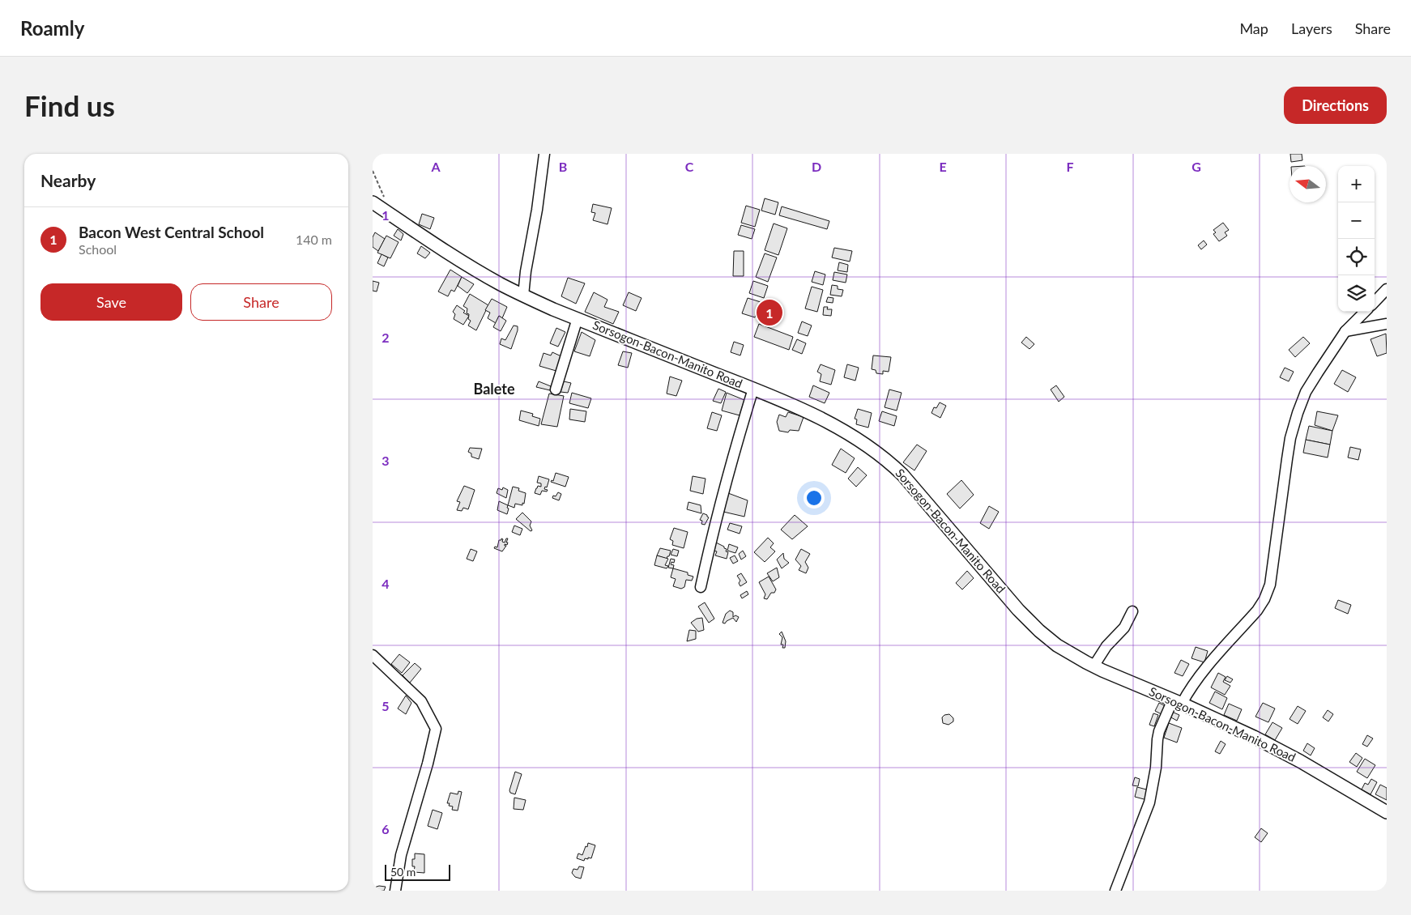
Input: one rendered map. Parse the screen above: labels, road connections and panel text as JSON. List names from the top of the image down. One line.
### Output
{"streets":{"main road":["Sorsogon-Bacon-Manito Road"]},"districts":["Balete"],"scale_bar":"50 m","north":"left","page":{"header":"Roamly","nav":["Map","Layers","Share"],"buttons":["Directions",["Save","Share"]],"title":"Find us","heading":"Nearby","map_buttons":["+","−"],"list":[{"mark":"1","name":"Bacon West Central School","note":"School","value":"140 m"}],"pins":"1","scale":"50 m"},"grid":{"columns":["A","B","C","D","E","F","G"],"rows":["1","2","3","4","5","6"]}}
